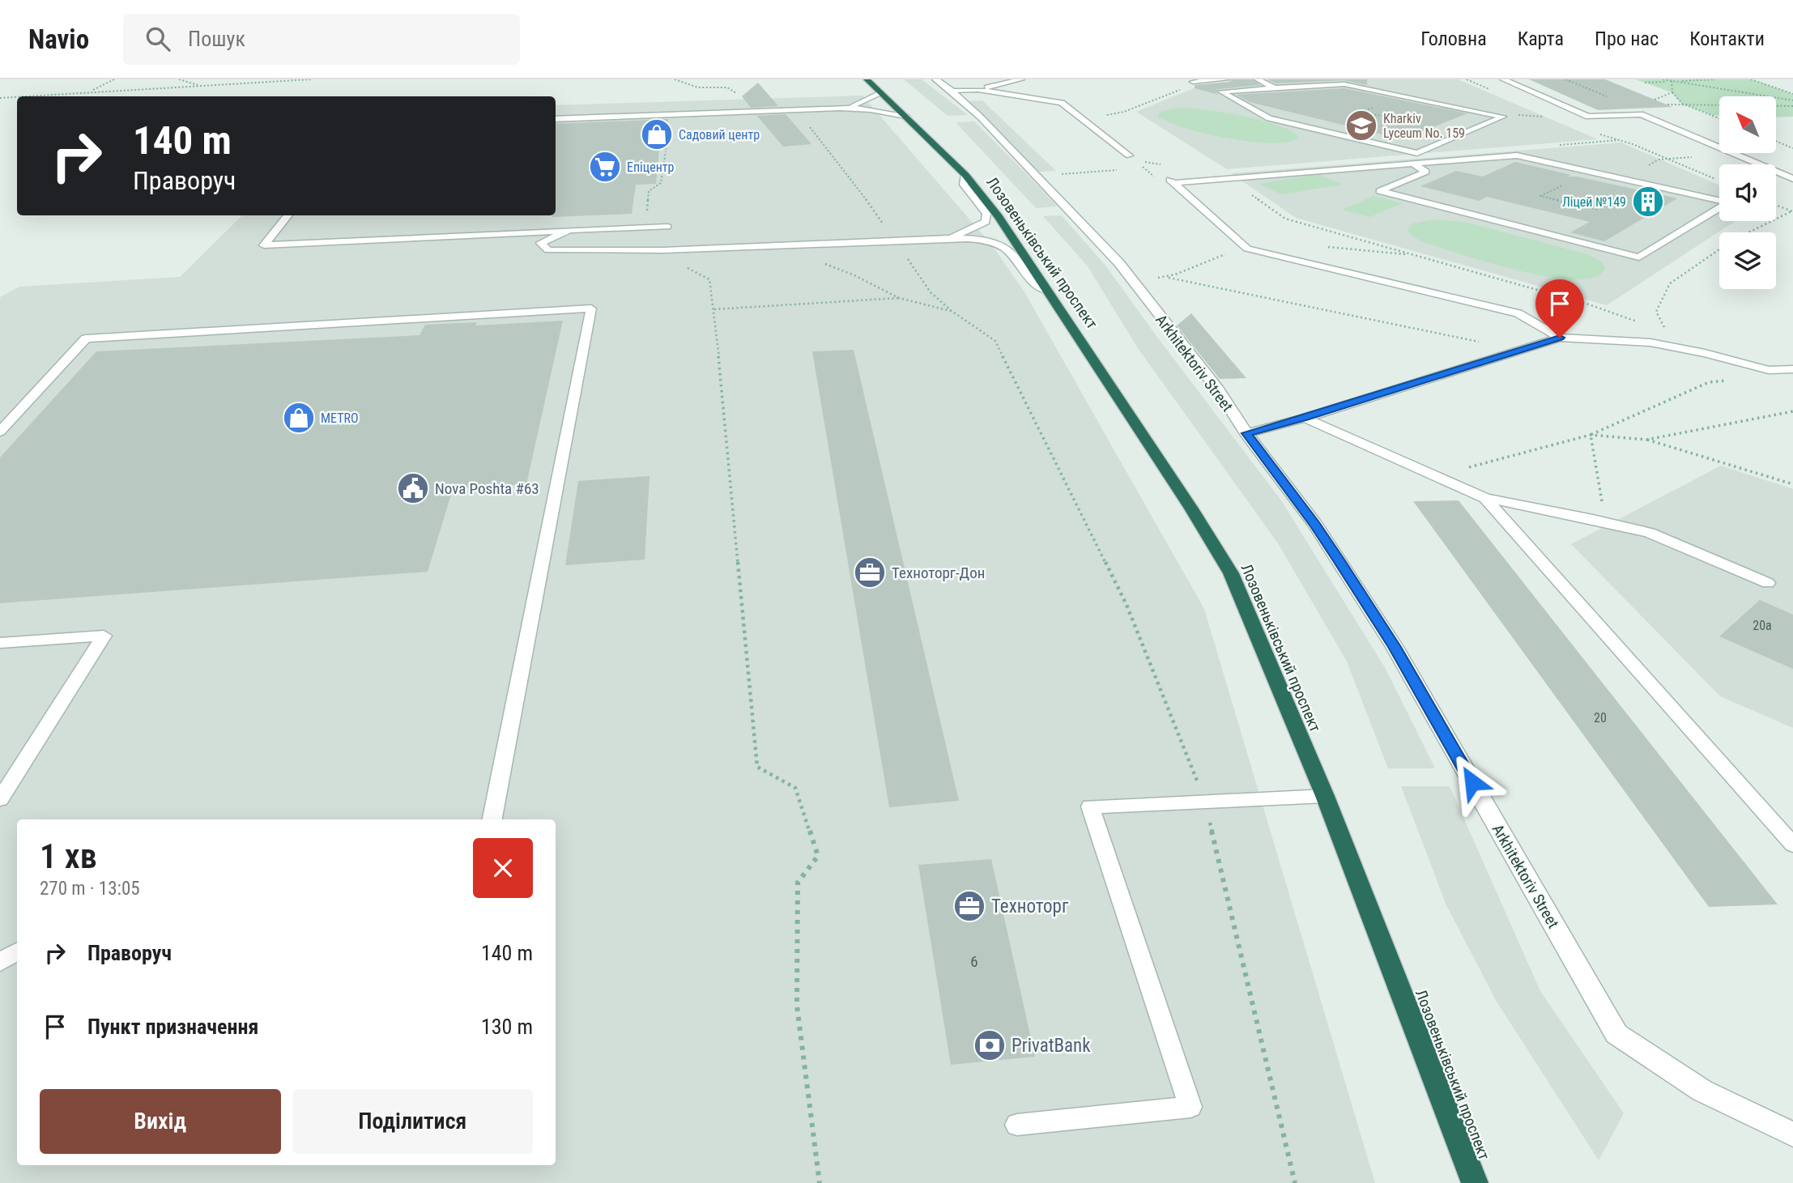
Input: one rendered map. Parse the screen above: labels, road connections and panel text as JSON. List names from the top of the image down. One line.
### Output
{"streets":{"highway":["Лозовеньківський проспект"],"street":["Arkhitektoriv Street"]},"places":{"school or university":["Kharkiv Lyceum No. 159"],"shop":["Садовий центр","METRO"],"supermarket":["Епіцентр"],"building":["Ліцей №149"],"public building":["Nova Poshta #63"],"office":["Техноторг-Дон","Техноторг"],"bank":["PrivatBank"]},"house_numbers":["20а","20","6"],"north":"top left","page":{"header":"Navio","search":"Пошук","nav":["Головна","Карта","Про нас","Контакти"],"turn":["140 m","Праворуч"],"heading":["1 хв","270 m · 13:05"],"list":[{"name":"Праворуч","value":"140 m"},{"name":"Пункт призначення","value":"130 m"}],"buttons":["Вихід","Поділитися"]}}
